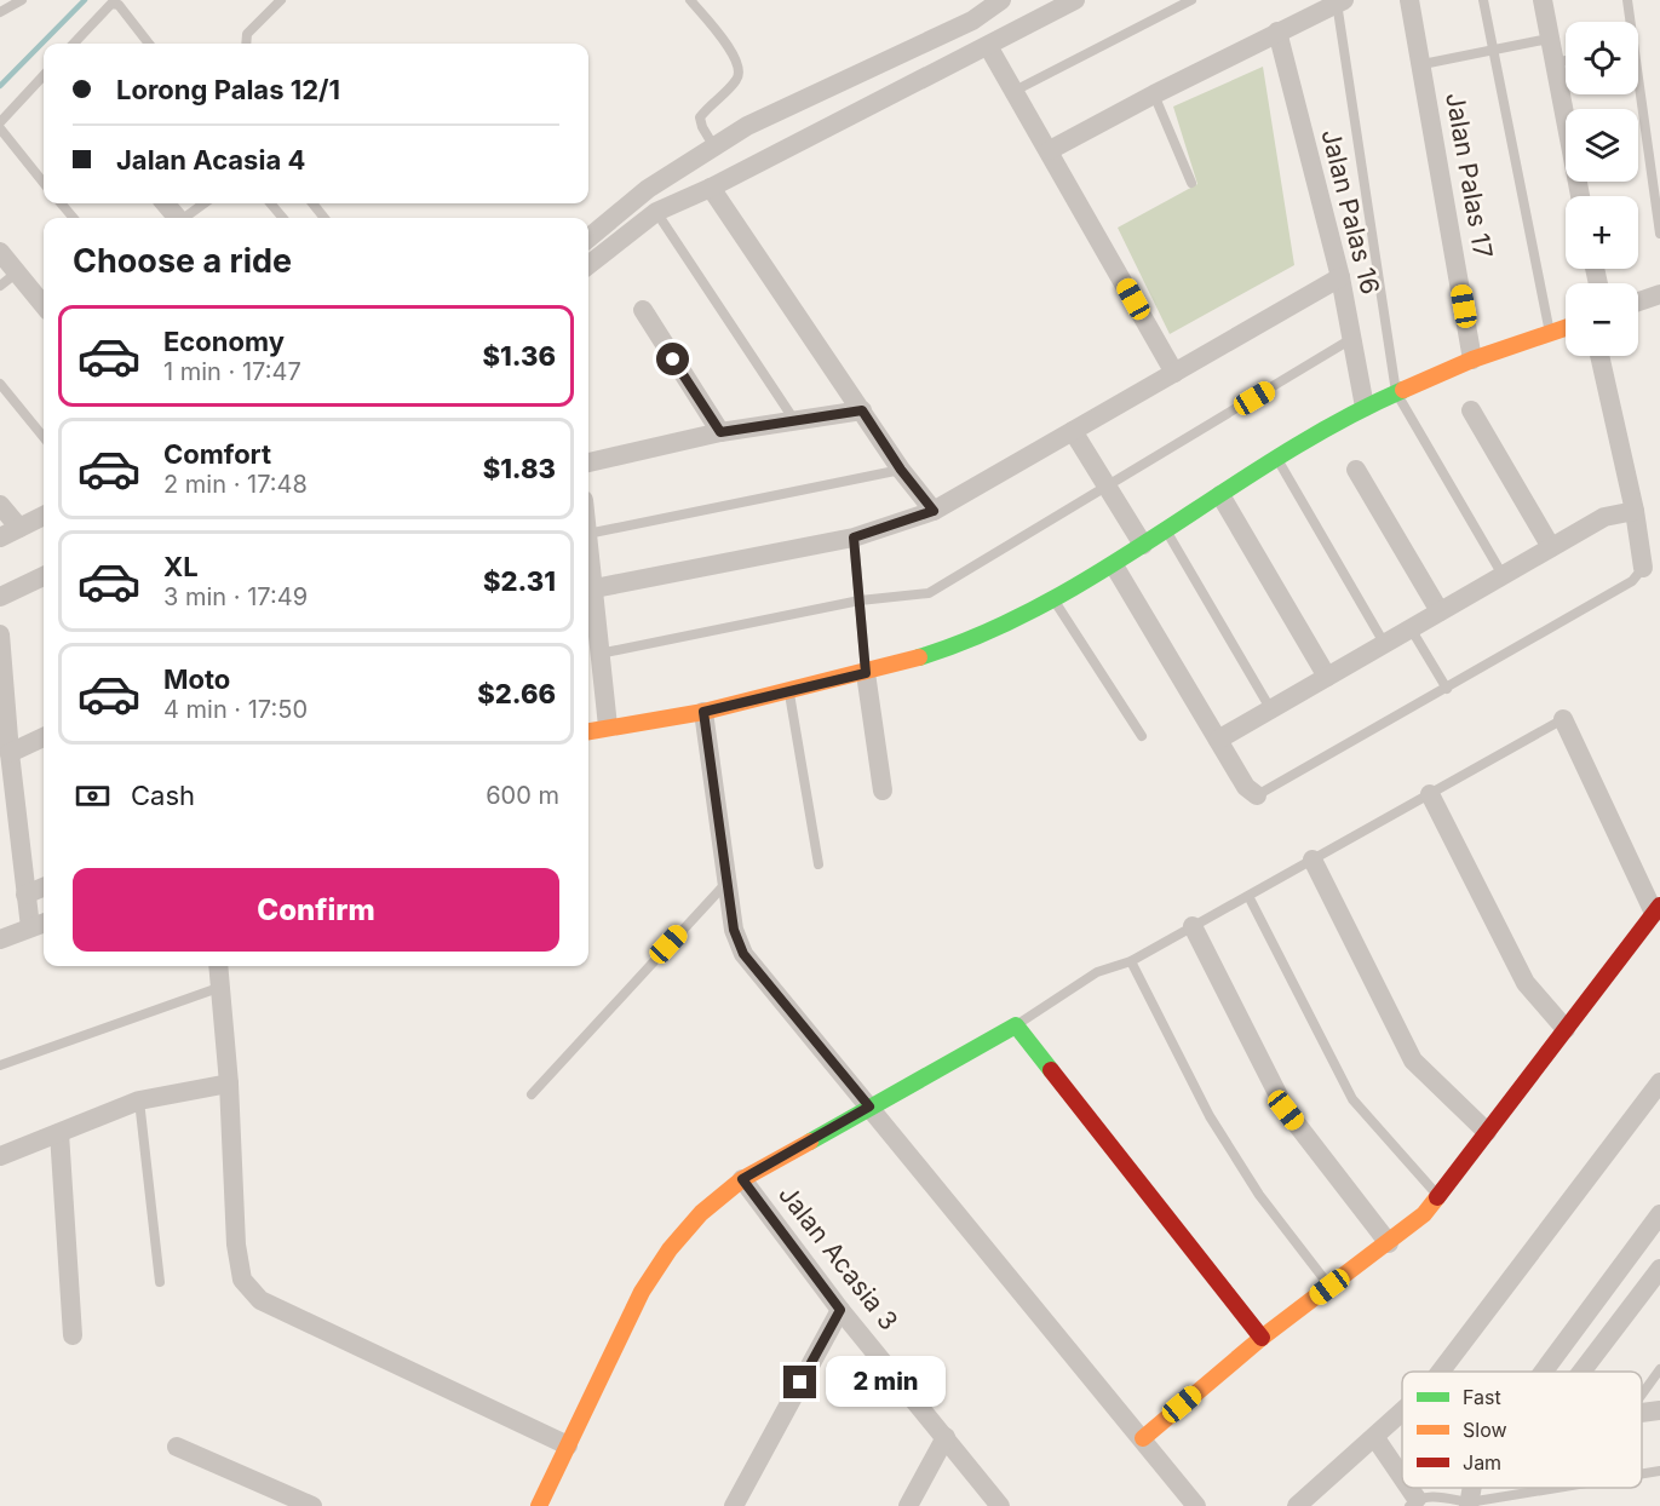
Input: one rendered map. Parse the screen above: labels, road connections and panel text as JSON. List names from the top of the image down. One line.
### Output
{"streets":{"street":["Jalan Palas 17","Jalan Palas 16","Jalan Acasia 3"]},"legend":["Fast","Slow","Jam"],"page":{"map_buttons":["+","−"],"banner":["Lorong Palas 12/1","Jalan Acasia 4"],"heading":"Choose a ride","list":[{"name":"Economy","note":"1 min · 17:47","value":"$1.36"},{"name":"Comfort","note":"2 min · 17:48","value":"$1.83"},{"name":"XL","note":"3 min · 17:49","value":"$2.31"},{"name":"Moto","note":"4 min · 17:50","value":"$2.66"}],"pay":["Cash","600 m"],"buttons":"Confirm","bubble":"2 min"}}
